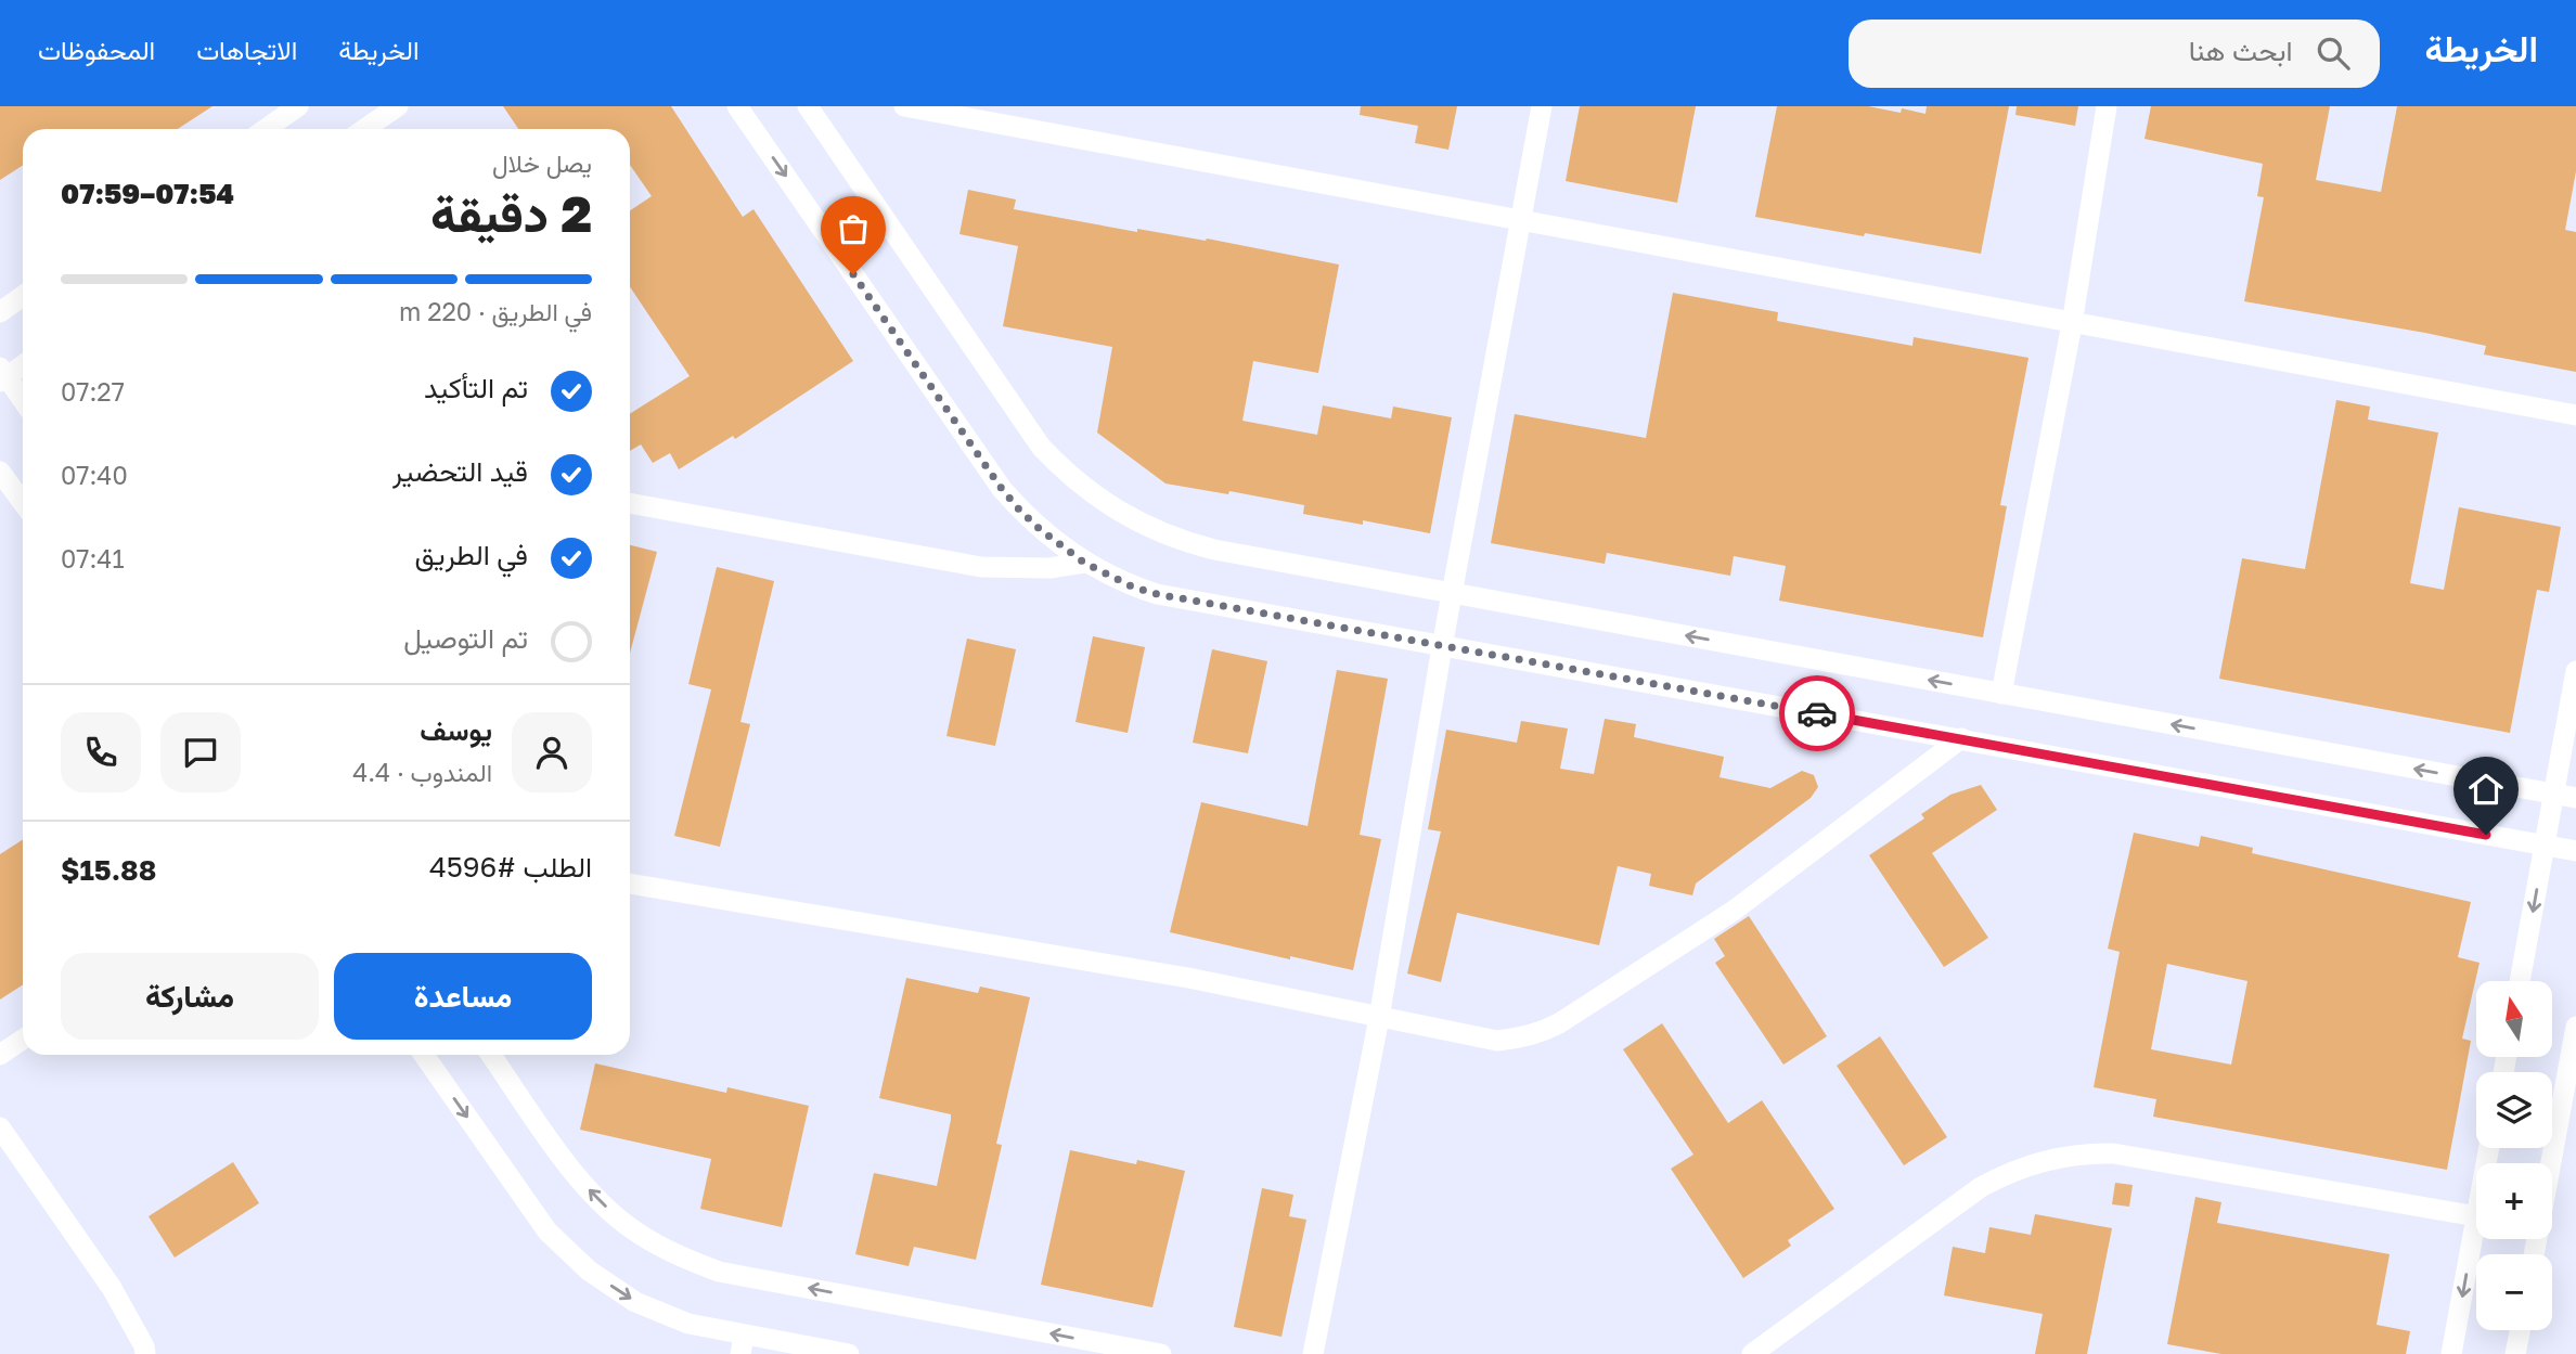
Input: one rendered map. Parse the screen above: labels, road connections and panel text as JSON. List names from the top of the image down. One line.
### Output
{"north":"top","page":{"header":"الخريطة","search":"ابحث هنا","nav":["الخريطة","الاتجاهات","المحفوظات"],"heading":["2 دقيقة","يصل خلال","07:54–07:59"],"panel":["يوسف","المندوب · 4.4","الطلب #4596","$15.88"],"bar":"في الطريق · 220 m","list":[["تم التأكيد","07:27"],["قيد التحضير","07:40"],["في الطريق","07:41"],"تم التوصيل"],"buttons":["مساعدة","مشاركة"],"map_buttons":["+","−"]}}
